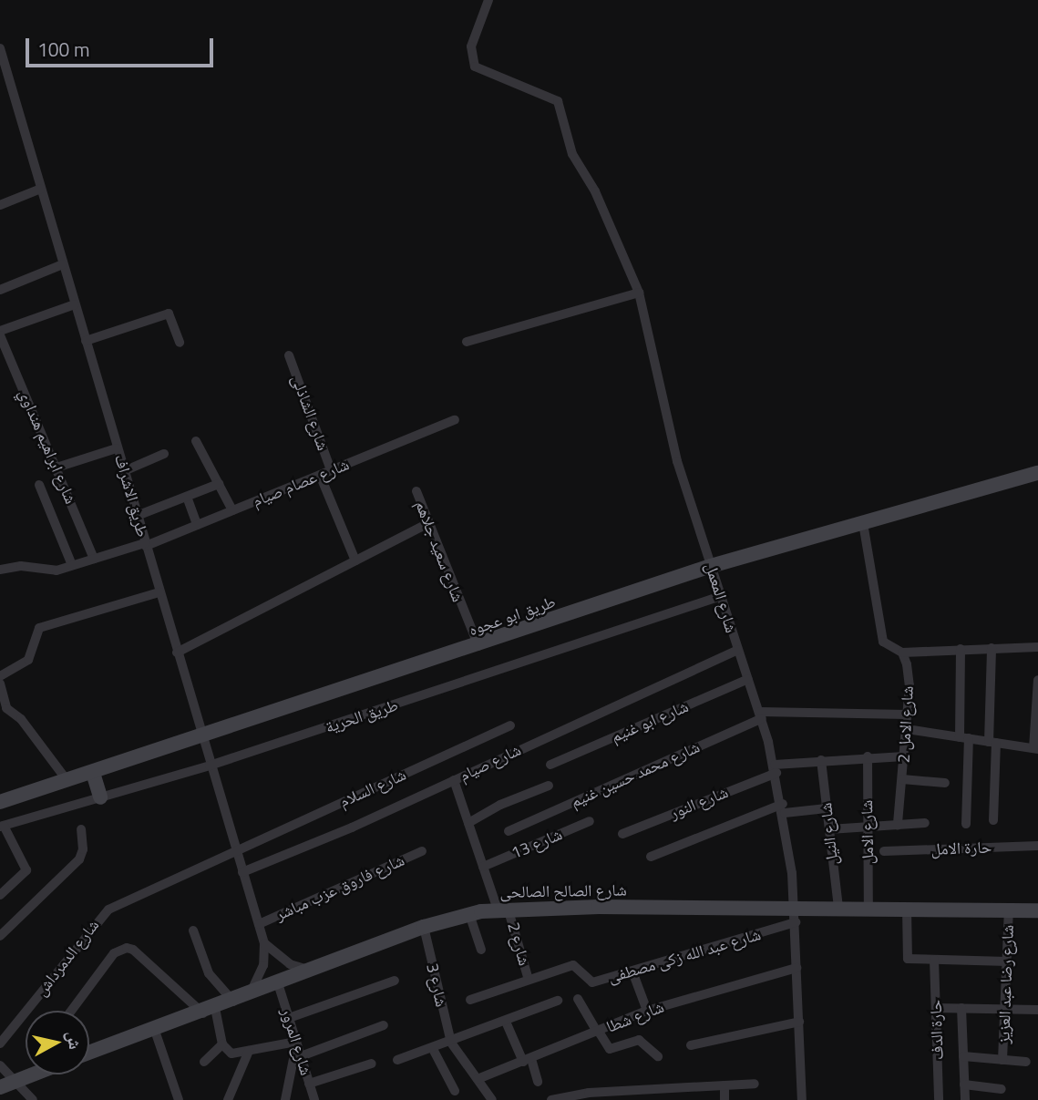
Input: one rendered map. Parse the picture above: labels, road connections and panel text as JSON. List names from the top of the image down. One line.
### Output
{"streets":{"street":["شارع الشاذلى","شارع ابراهيم هنداوي","شارع عصام صيام","طريق الاشراف","شارع سعيد جلاهم","شارع المعمل","طريق ابو عجوه","طريق الحرية","شارع ابو غنيم","شارع الامل 2","شارع صيام","شارع محمد حسين غنيم","شارع السلام","شارع النور","شارع الامل","شارع النيل","شارع 13","حارة الامل","شارع فاروق عزب مباشر","شارع الصالح الصالحى","شارع 2","شارع عبد الله زكى مصطفى","شارع الدمرداش","شارع رضا عبد العزيز","شارع 3","شارع شطا","حارة الدف","شارع المرور"]},"crossings":[["شارع الشاذلى","شارع عصام صيام"],["شارع ابراهيم هنداوي","شارع عصام صيام"],["شارع عصام صيام","طريق الاشراف"],["طريق الاشراف","طريق ابو عجوه"],["طريق الاشراف","طريق الحرية"],["طريق الاشراف","شارع صيام"],["طريق الاشراف","شارع السلام"],["طريق الاشراف","شارع فاروق عزب مباشر"],["طريق الاشراف","شارع الصالح الصالحى"],["شارع سعيد جلاهم","طريق ابو عجوه"],["شارع المعمل","طريق ابو عجوه"],["شارع المعمل","طريق الحرية"],["شارع المعمل","شارع ابو غنيم"],["شارع المعمل","شارع صيام"],["شارع المعمل","شارع محمد حسين غنيم"],["شارع المعمل","شارع النور"],["شارع المعمل","شارع الصالح الصالحى"],["شارع المعمل","شارع عبد الله زكى مصطفى"],["شارع المعمل","شارع شطا"],["شارع الامل 2","شارع النور"],["شارع صيام","شارع 2"],["شارع السلام","شارع الدمرداش"],["شارع النور","شارع الامل"],["شارع النور","شارع النيل"],["شارع الامل","شارع الصالح الصالحى"],["شارع النيل","شارع الصالح الصالحى"],["شارع 13","شارع 2"],["شارع الصالح الصالحى","شارع 2"],["شارع الصالح الصالحى","شارع عبد الله زكى مصطفى"],["شارع الصالح الصالحى","شارع رضا عبد العزيز"],["شارع الصالح الصالحى","شارع 3"],["شارع الصالح الصالحى","شارع المرور"],["شارع 2","شارع عبد الله زكى مصطفى"]],"scale_bar":"100 m","north":"right"}
